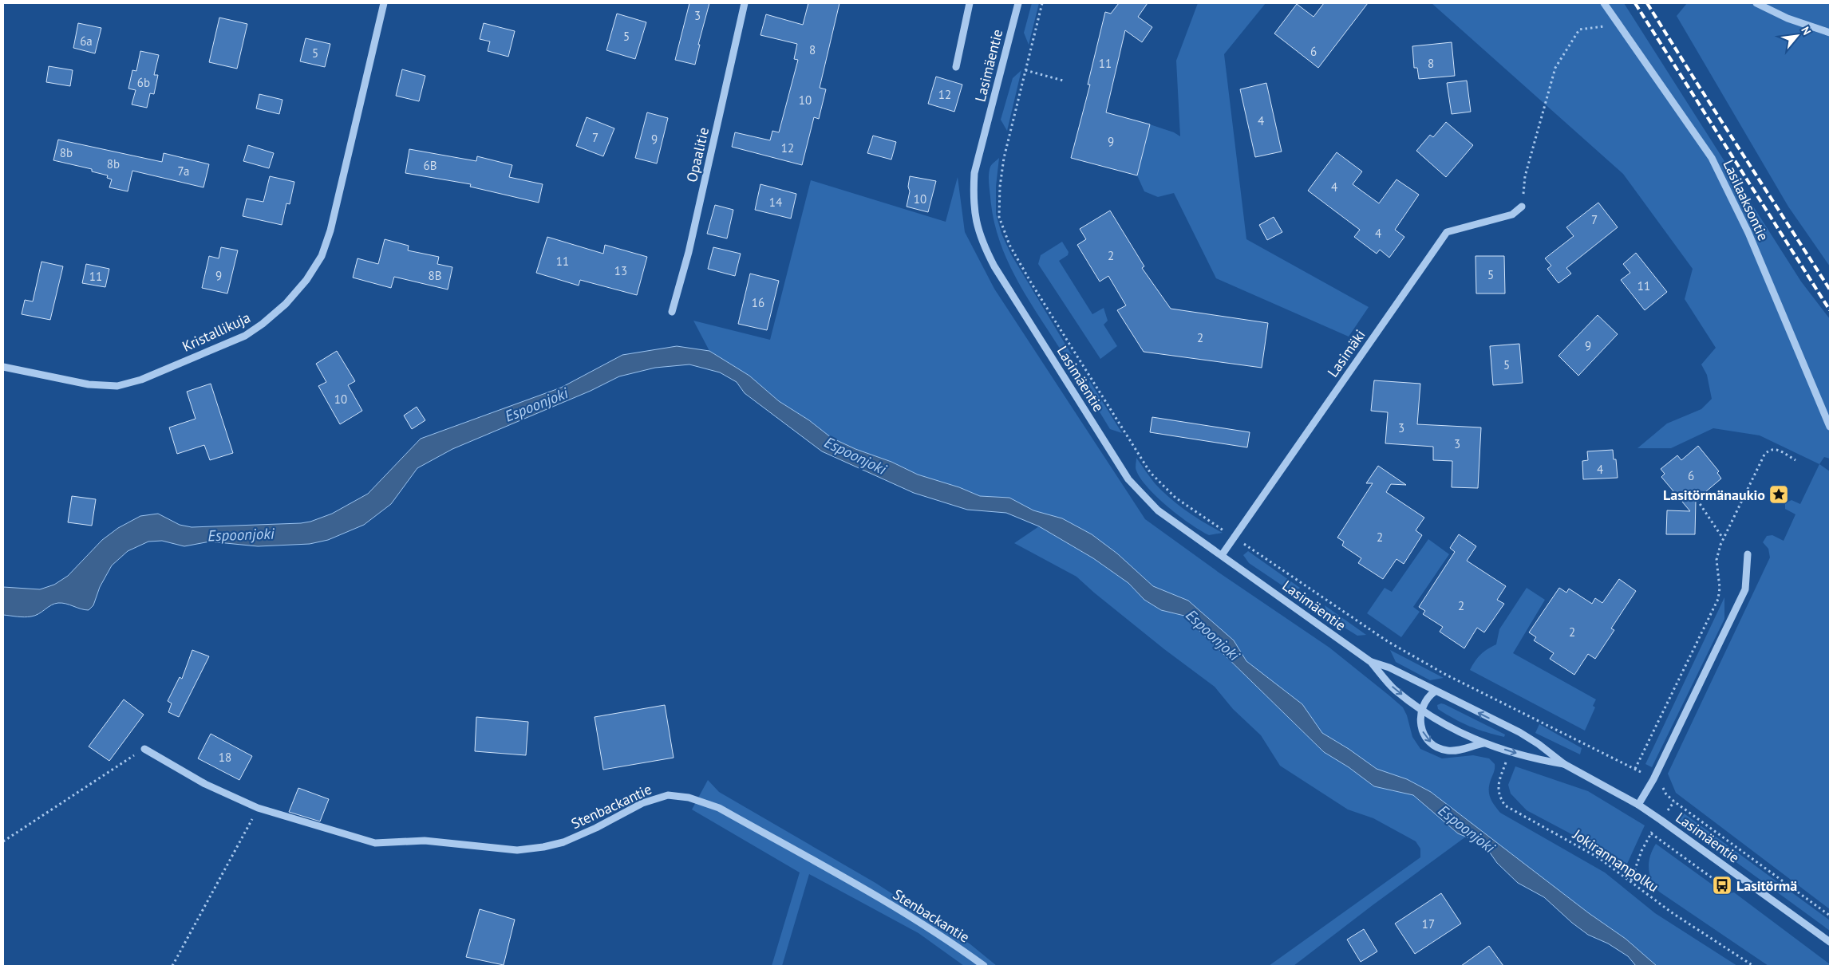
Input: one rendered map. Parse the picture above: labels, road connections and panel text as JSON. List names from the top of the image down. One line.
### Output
{"streets":{"street":["Lasimäentie","Opaalitie","Lasilaaksontie","Kristallikuja","Lasimäki","Stenbackantie"],"path":["Jokirannanpolku"]},"crossings":[["Lasimäentie","Lasimäki"]],"water":["Espoonjoki"],"places":{"place":["Lasitörmänaukio"],"bus stop":["Lasitörmä"]},"house_numbers":["3","5","6a","8","6","5","11","8","6b","12","10","4","7","9","9","12","8b","8b","6B","7a","4","10","14","7","4","2","11","13","5","9","8B","11","11","16","2","9","5","10","3","3","4","6","2","2","2","18","17"],"north":"top right"}
